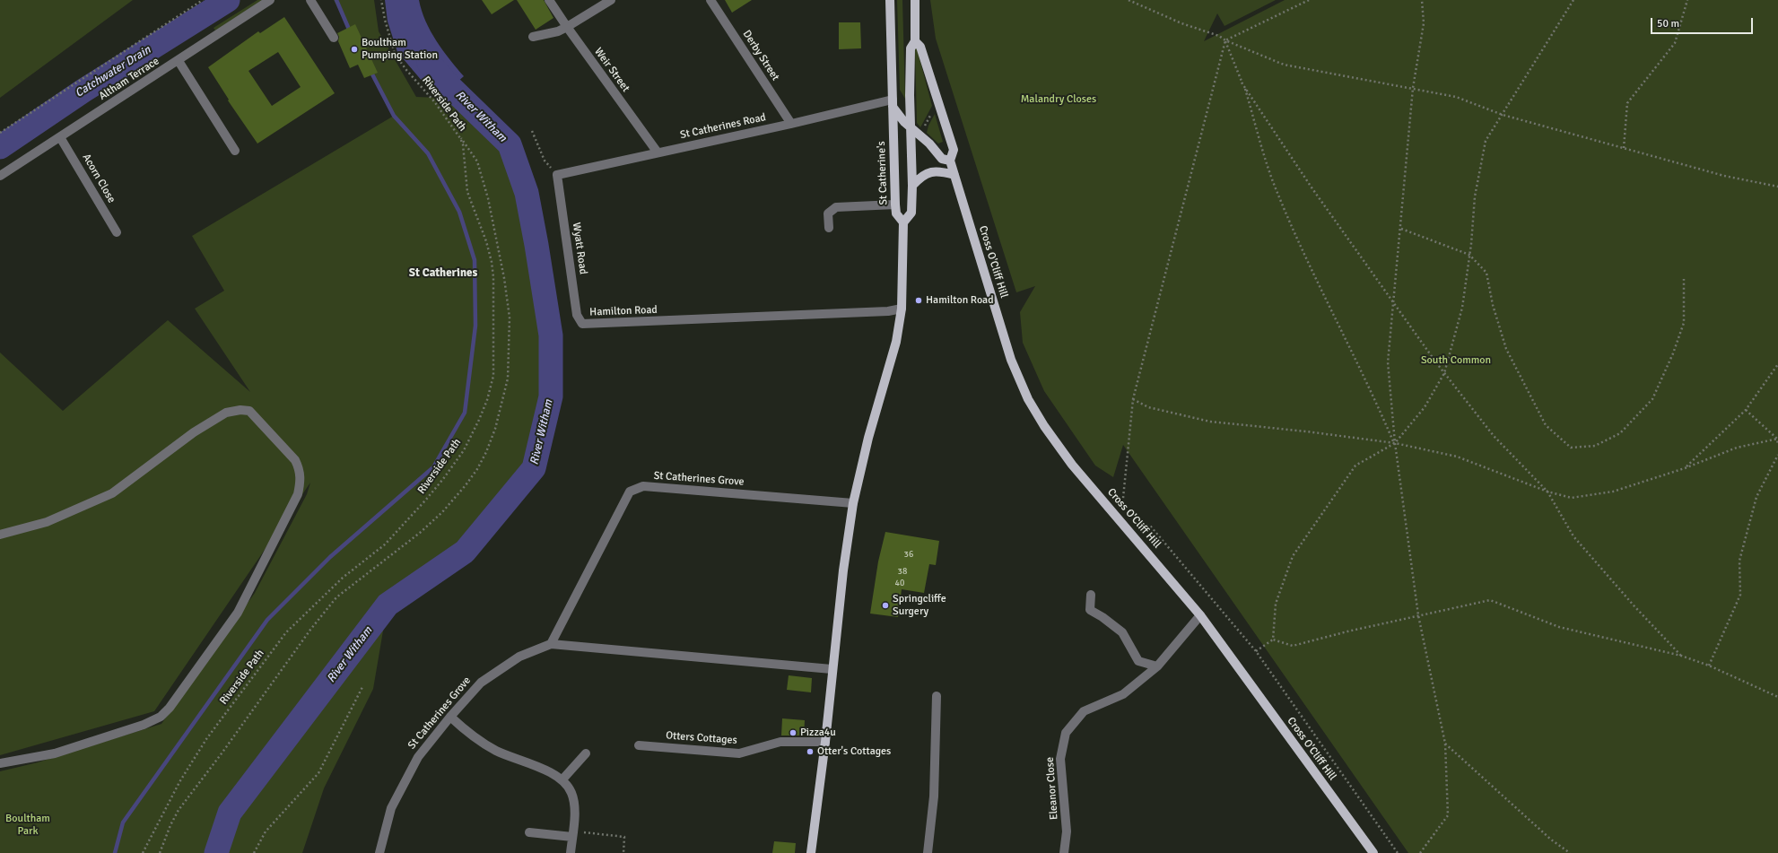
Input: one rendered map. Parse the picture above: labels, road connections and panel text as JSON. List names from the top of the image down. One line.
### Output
{"streets":{"main road":["St Catherine's","Cross O'Cliff Hill"],"street":["Derby Street","Weir Street","Altham Terrace","St Catherines Road","Acorn Close","Wyatt Road","Hamilton Road","St Catherines Grove","Otters Cottages","Eleanor Close"],"path":["Riverside Path"]},"crossings":[["Derby Street","St Catherines Road"],["Weir Street","St Catherines Road"],["Altham Terrace","Acorn Close"],["St Catherines Road","St Catherine's"],["St Catherines Road","Wyatt Road"],["Wyatt Road","Hamilton Road"],["Cross O'Cliff Hill","Eleanor Close"]],"districts":["St Catherines"],"water":["Catchwater Drain","River Witham"],"parks":["Malandry Closes","South Common","Boultham Park"],"places":["Boultham Pumping Station","Hamilton Road","Springcliffe Surgery","Pizza4u","Otter's Cottages"],"house_numbers":["36","38","40"],"scale_bar":"50 m"}
